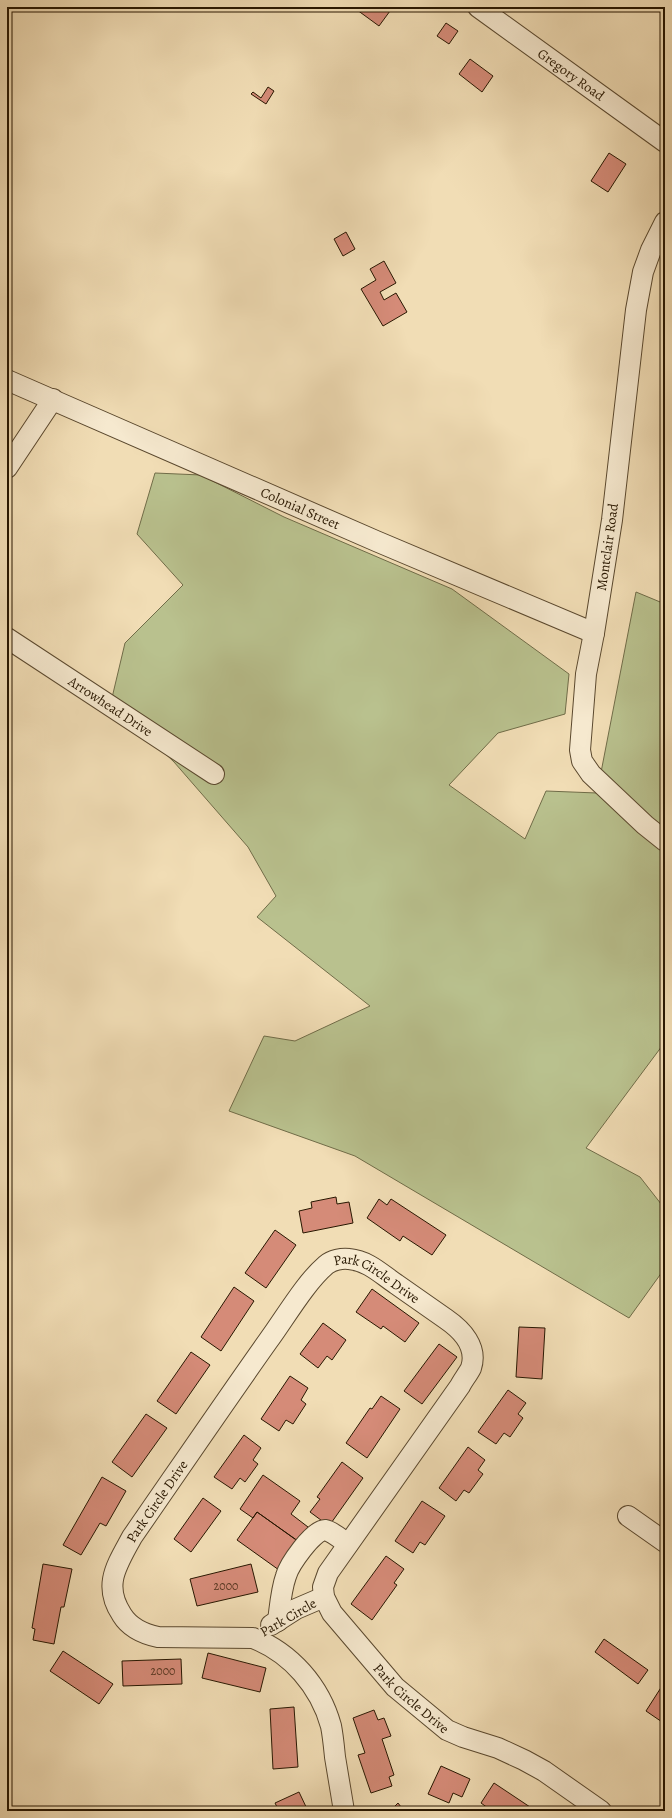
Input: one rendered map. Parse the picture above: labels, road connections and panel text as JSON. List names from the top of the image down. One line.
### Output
{"streets":{"street":["Gregory Road","Colonial Street","Montclair Road","Arrowhead Drive","Park Circle Drive","Park Circle"]},"crossings":[["Colonial Street","Montclair Road"],["Park Circle Drive","Park Circle"]],"house_numbers":["2000","2000"]}
